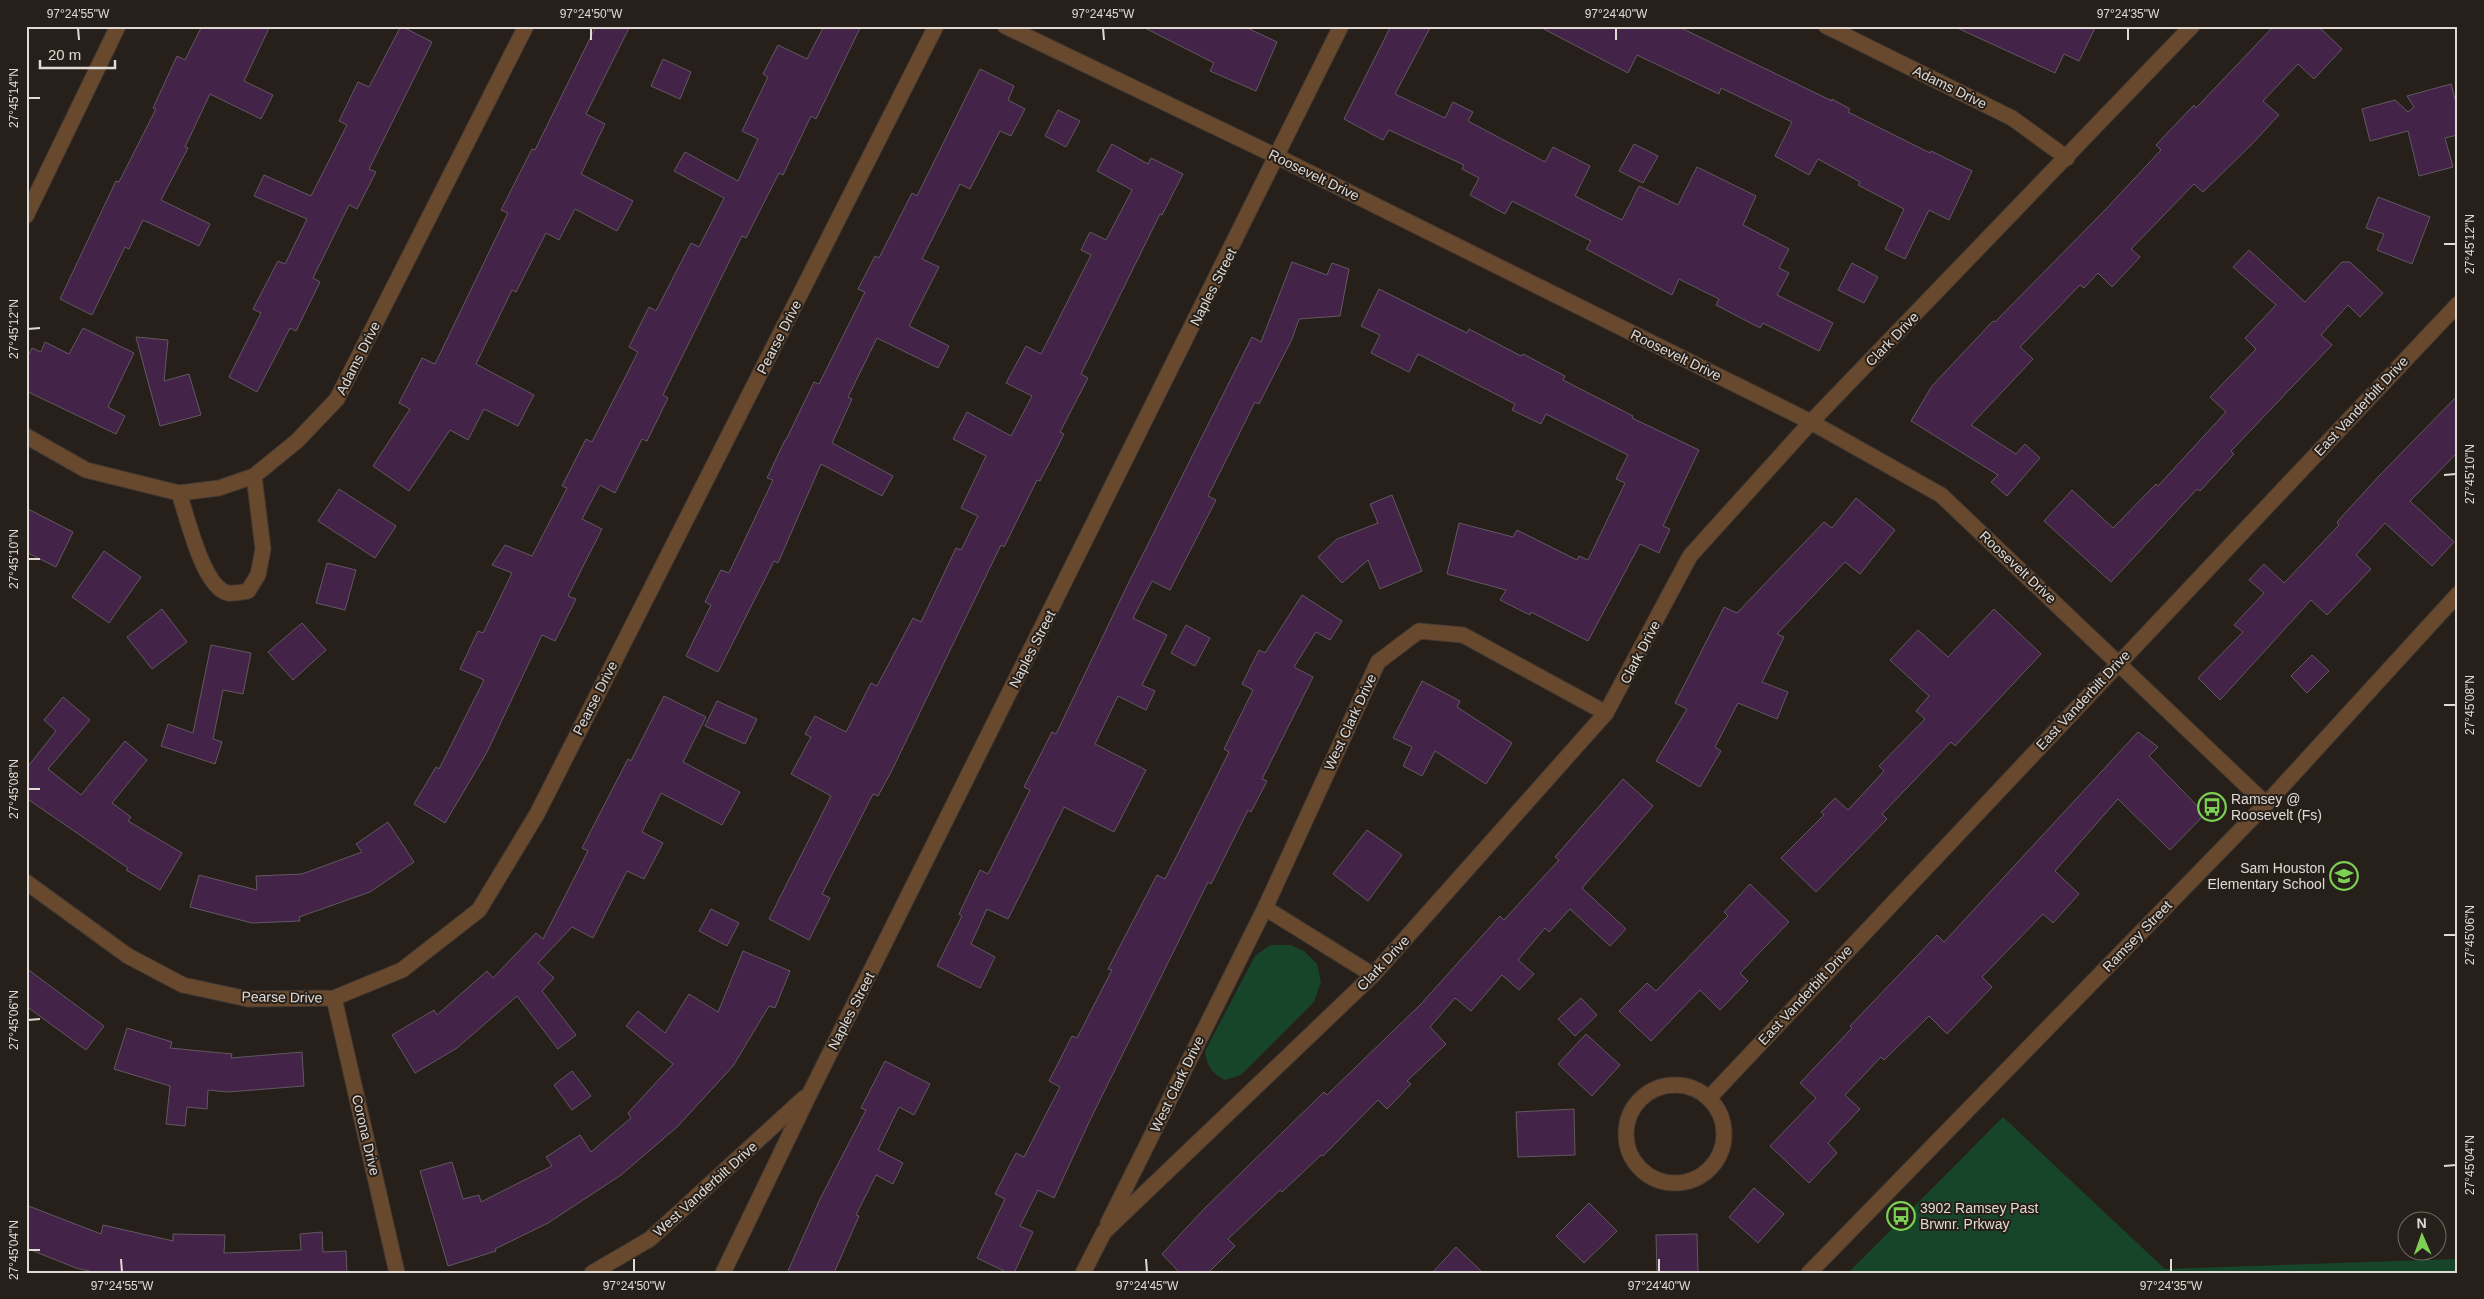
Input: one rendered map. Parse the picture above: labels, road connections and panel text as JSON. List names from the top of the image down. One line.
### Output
{"streets":{"street":["Adams Drive","Roosevelt Drive","Naples Street","Pearse Drive","Clark Drive","East Vanderbilt Drive","West Clark Drive","Ramsey Street","Corona Drive","West Vanderbilt Drive"]},"crossings":[["Adams Drive","Clark Drive"],["Roosevelt Drive","Naples Street"],["Roosevelt Drive","Clark Drive"],["Roosevelt Drive","East Vanderbilt Drive"],["Roosevelt Drive","Ramsey Street"],["Naples Street","West Vanderbilt Drive"],["Pearse Drive","Corona Drive"],["Clark Drive","West Clark Drive"]],"places":{"bus stop":["Ramsey @ Roosevelt (Fs)","3902 Ramsey Past Brwnr. Prkway"],"school or university":["Sam Houston Elementary School"]},"scale_bar":"20 m","north":"top","coordinates":["97°24'55\"W","97°24'50\"W","97°24'45\"W","97°24'40\"W","97°24'35\"W","27°45'14\"N","27°45'12\"N","27°45'10\"N","27°45'08\"N","27°45'06\"N","27°45'04\"N"]}
